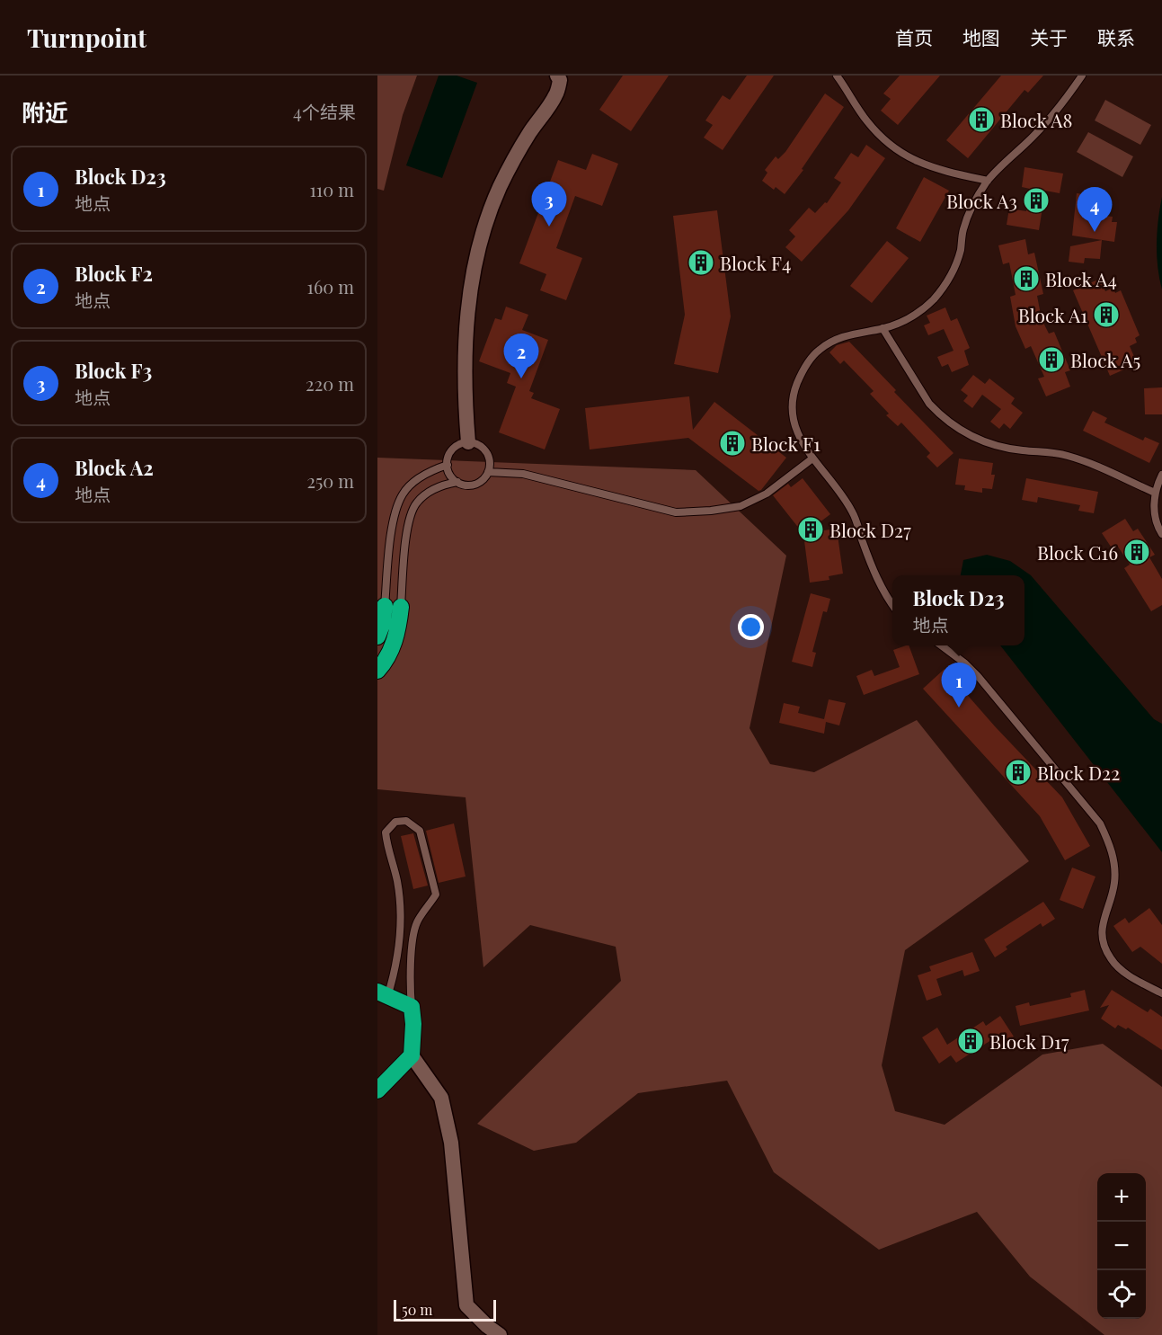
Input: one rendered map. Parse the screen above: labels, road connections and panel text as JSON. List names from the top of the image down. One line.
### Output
{"places":{"building":["Block A8","Block A3","Block F4","Block A4","Block A1","Block A5","Block F1","Block D27","Block C16","Block D22","Block D17"]},"scale_bar":"50 m","page":{"header":"Turnpoint","nav":["首页","地图","关于","联系"],"heading":["附近","4个结果"],"list":[{"mark":"1","name":"Block D23","note":"地点","value":"110 m"},{"mark":"2","name":"Block F2","note":"地点","value":"160 m"},{"mark":"3","name":"Block F3","note":"地点","value":"220 m"},{"mark":"4","name":"Block A2","note":"地点","value":"250 m"}],"pins":["3","4","2","1"],"popup":["Block D23","地点"],"map_buttons":["+","−"],"scale":"50 m"}}
